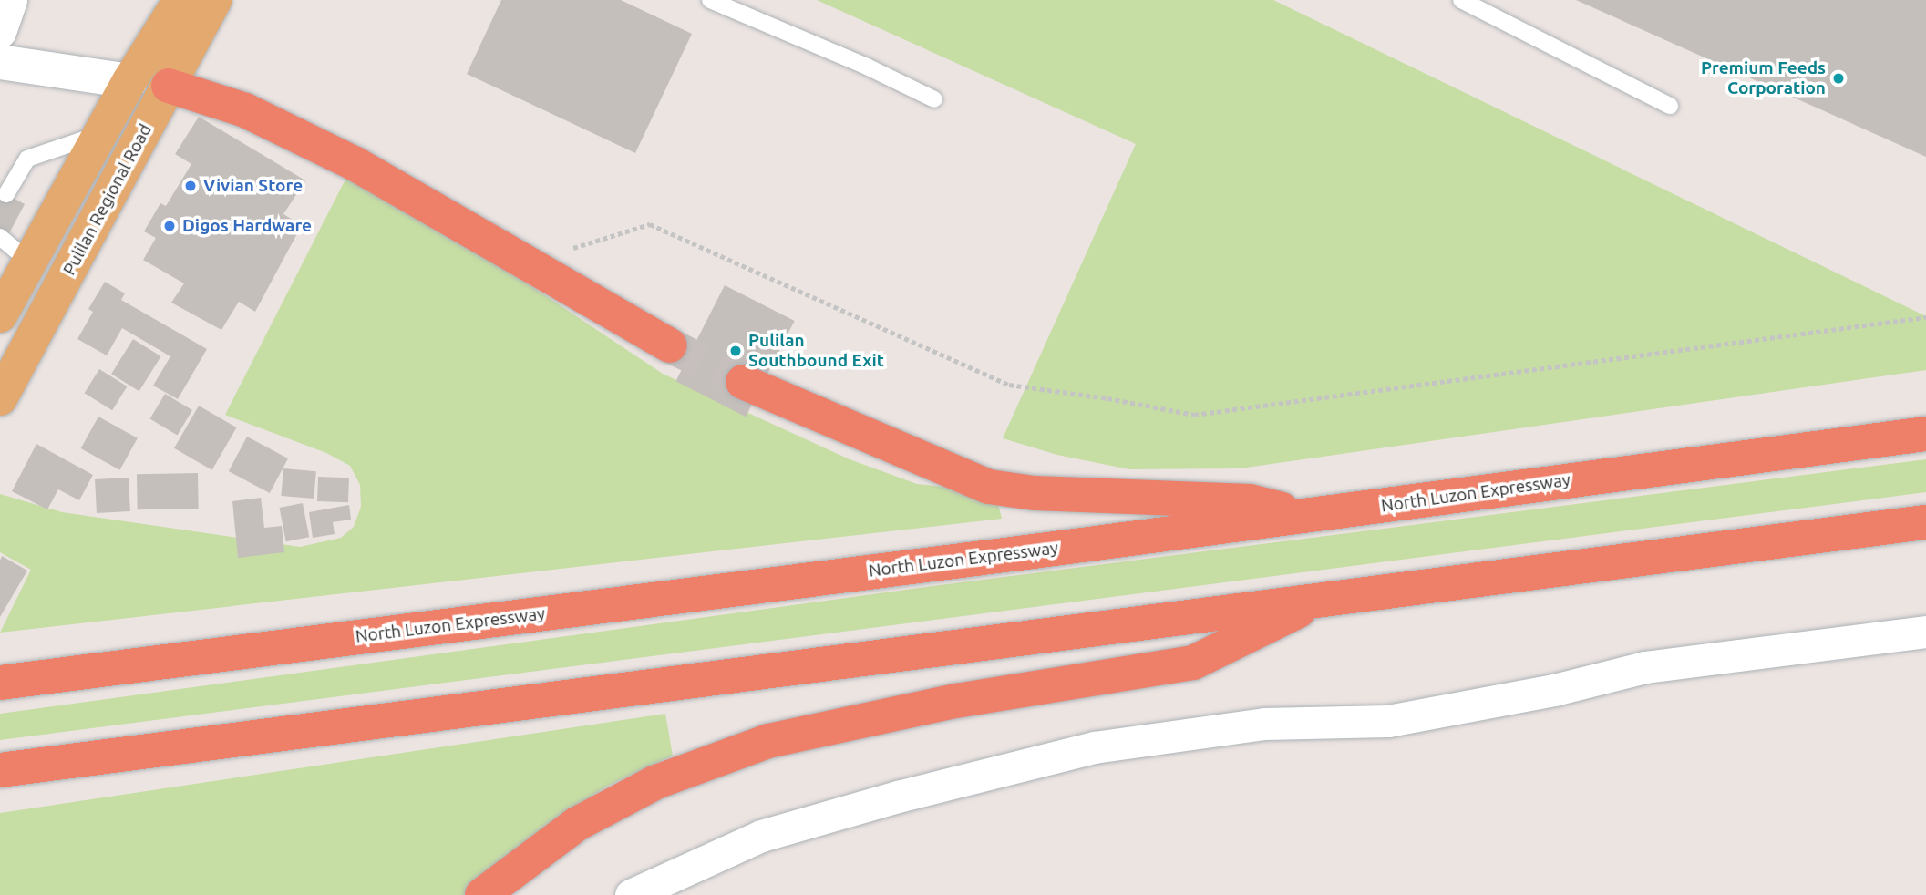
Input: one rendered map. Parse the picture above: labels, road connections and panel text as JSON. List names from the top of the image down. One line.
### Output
{"streets":{"highway":["North Luzon Expressway"],"main road":["Pulilan Regional Road"]},"places":["Premium Feeds Corporation","Vivian Store","Digos Hardware","Pulilan Southbound Exit"]}
